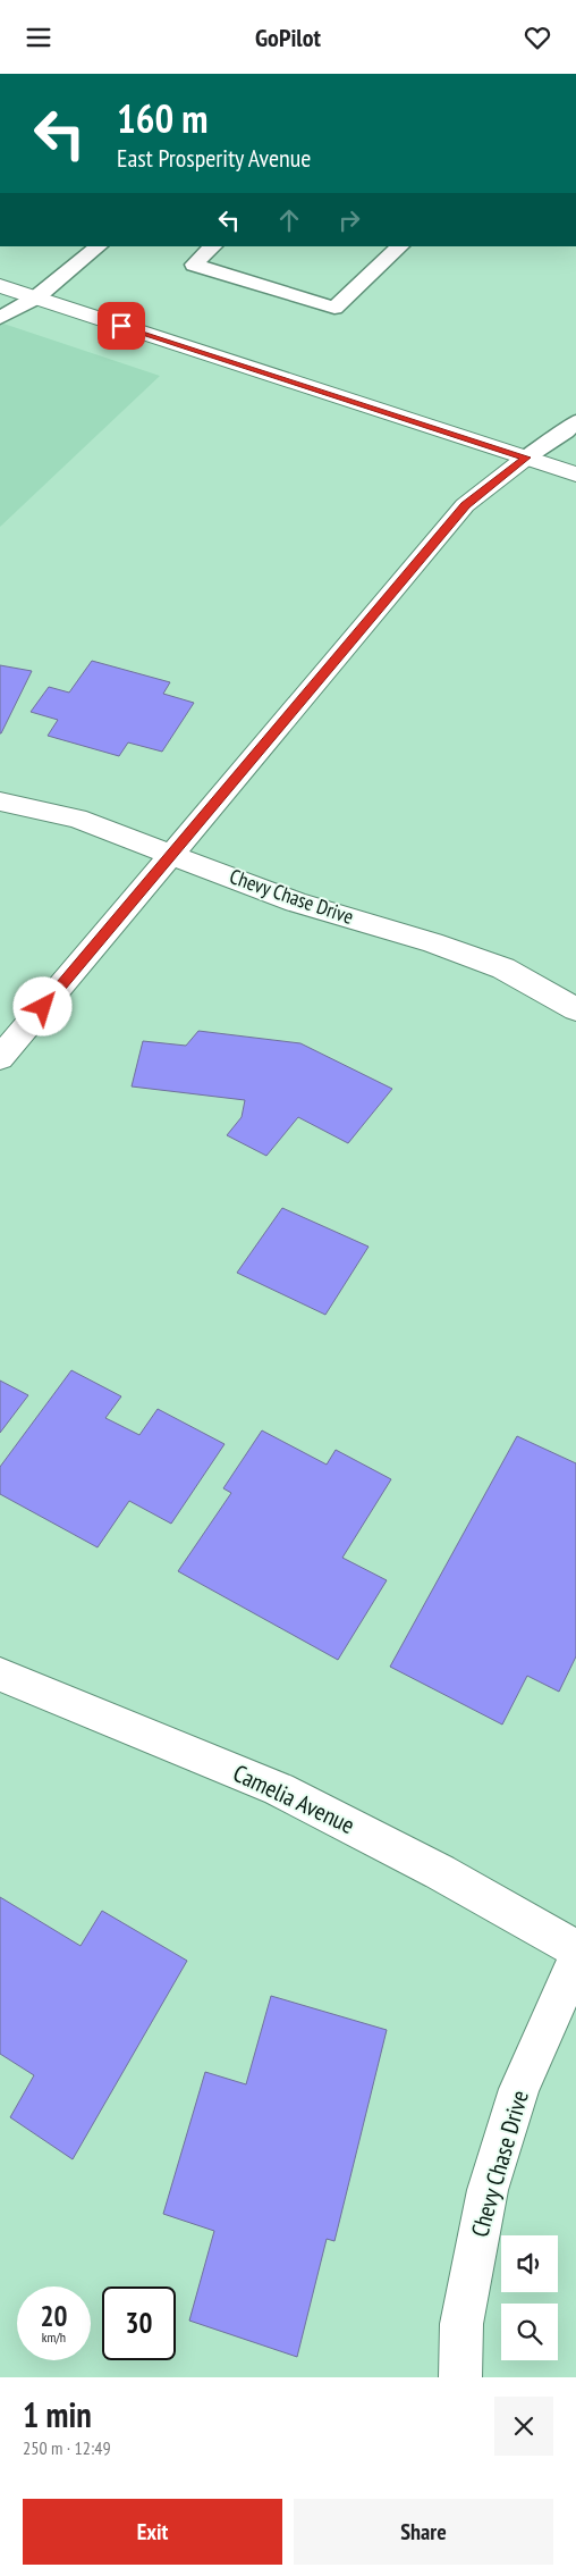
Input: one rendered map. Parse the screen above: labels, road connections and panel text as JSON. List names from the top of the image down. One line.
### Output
{"streets":{"street":["Chevy Chase Drive","Camelia Avenue"]},"page":{"header":"GoPilot","turn":["160 m","East Prosperity Avenue"],"speed":"20 km/h","limit":"30","heading":["1 min","250 m · 12:49"],"buttons":["Exit","Share"]}}
